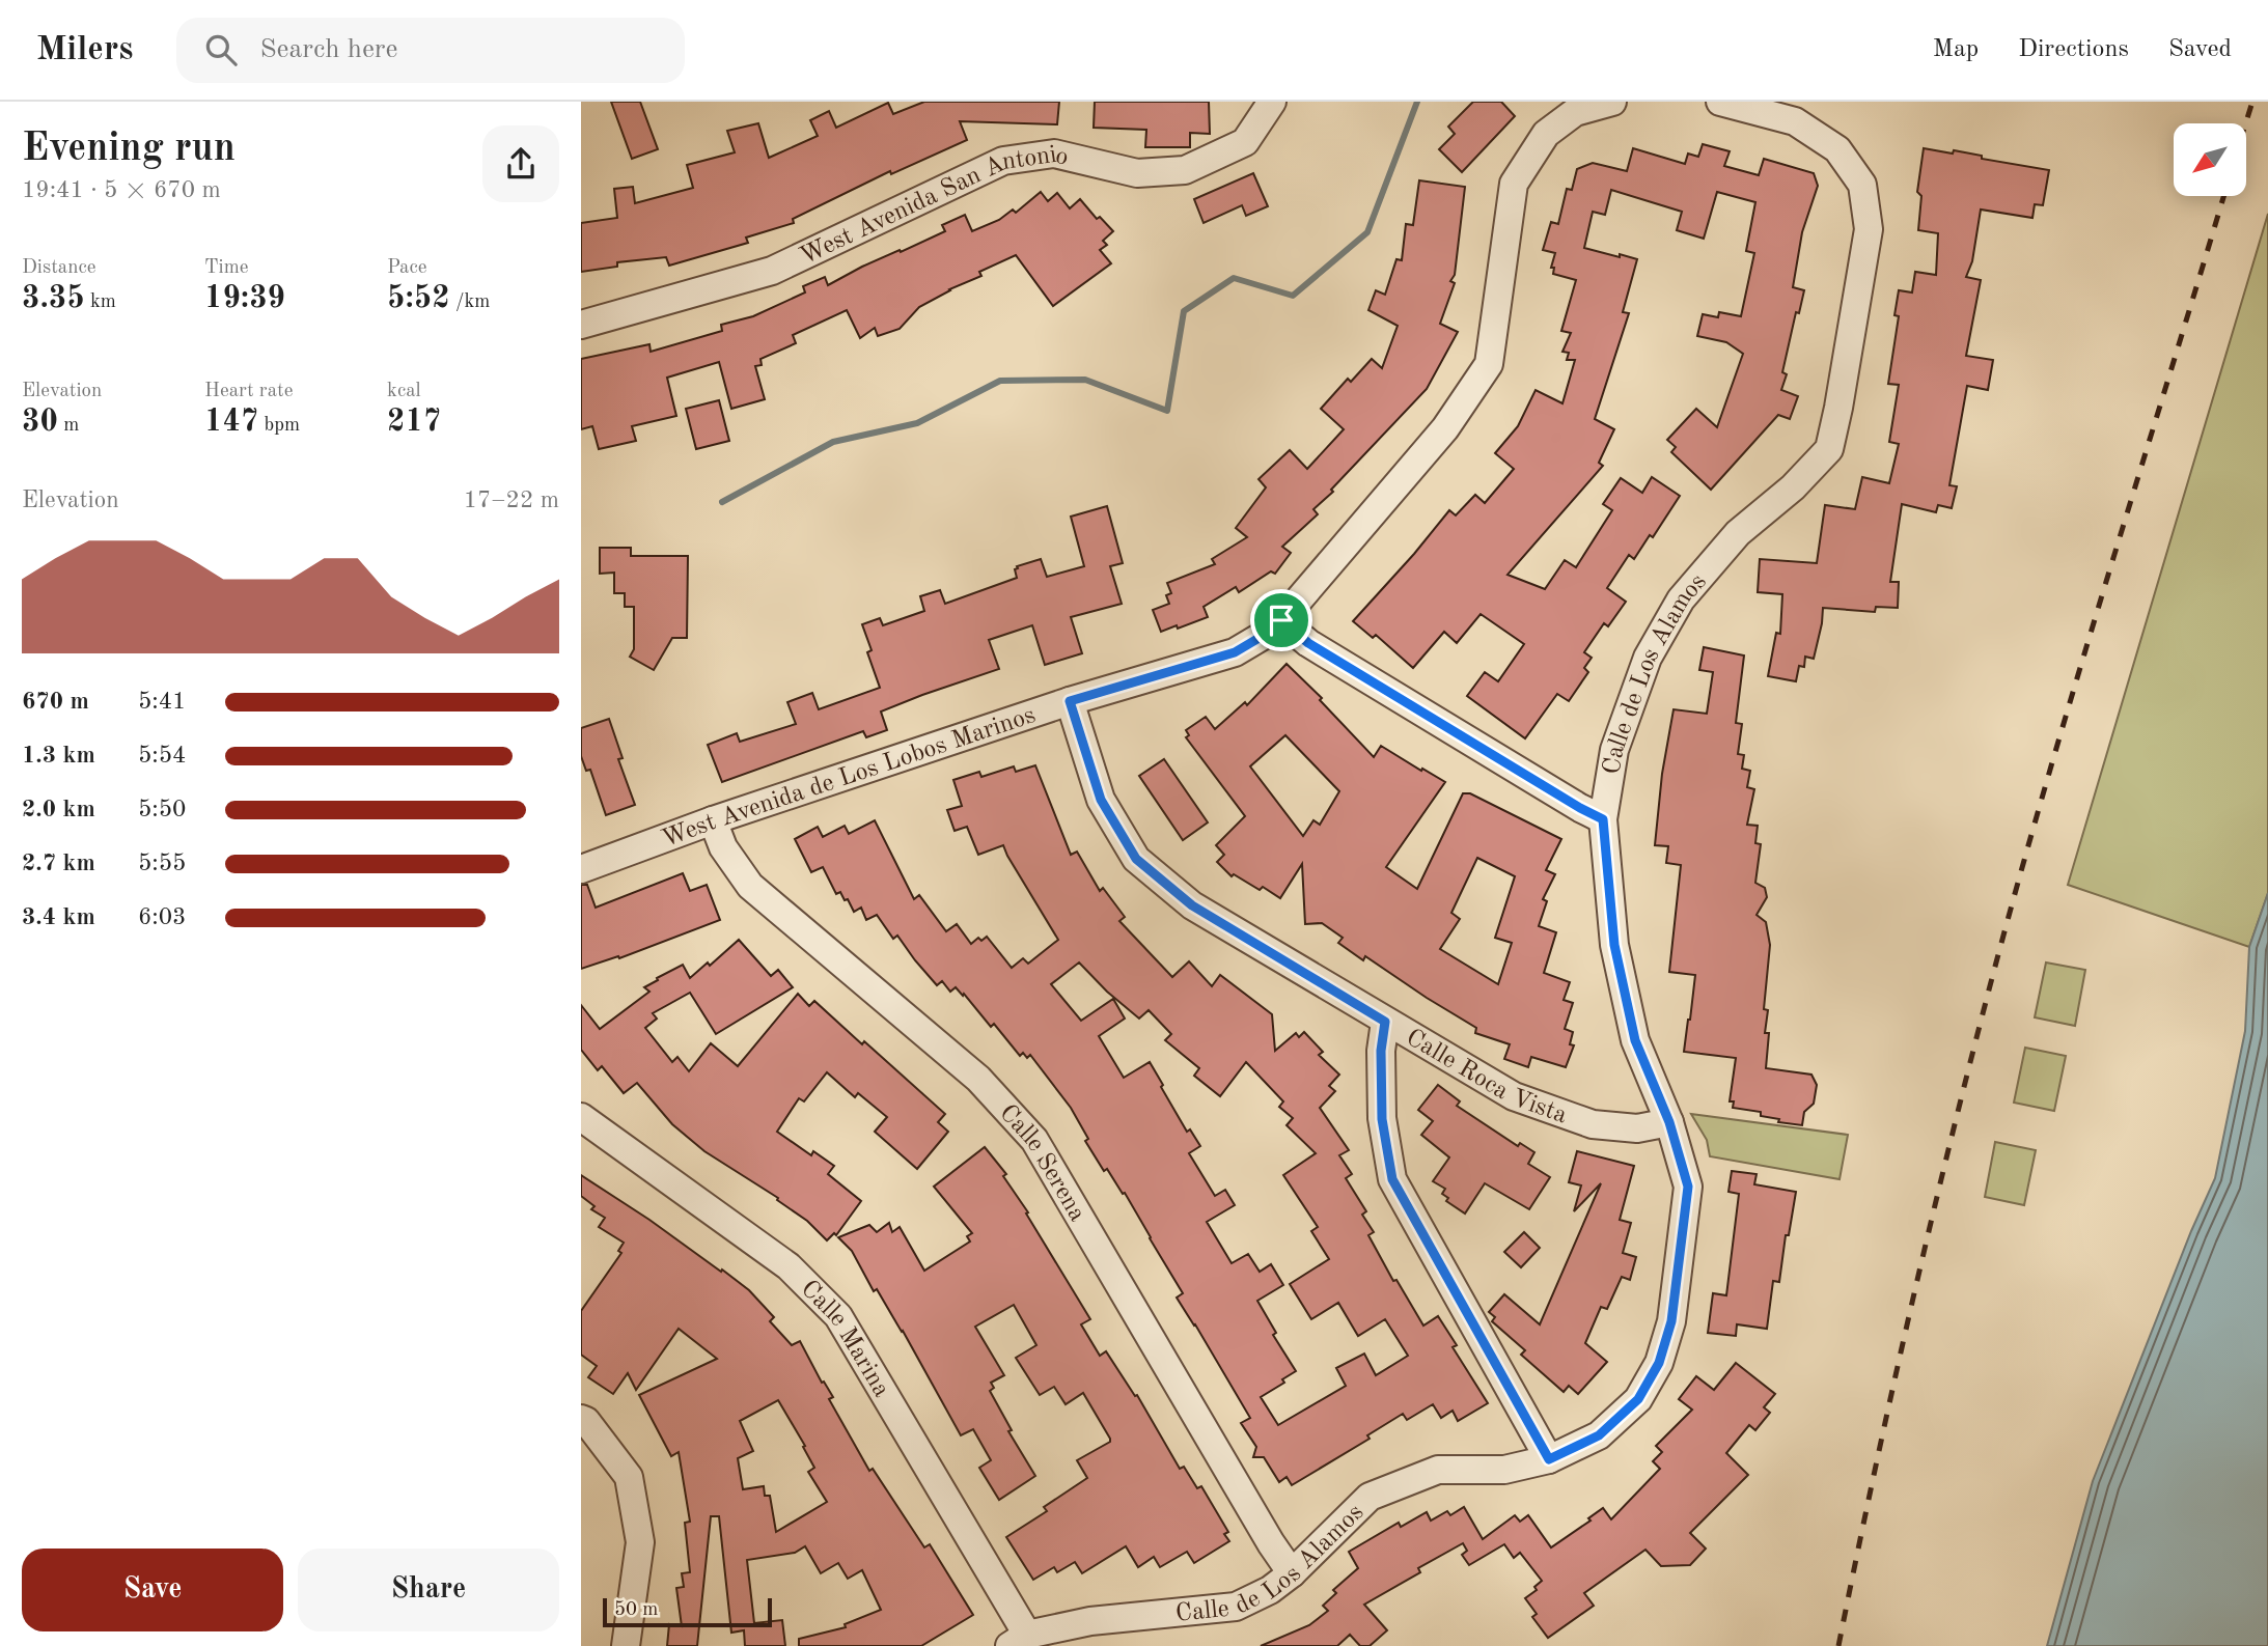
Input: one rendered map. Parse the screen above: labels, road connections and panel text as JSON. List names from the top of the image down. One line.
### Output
{"streets":{"street":["West Avenida San Antonio","Calle de Los Alamos","West Avenida de Los Lobos Marinos","Calle Roca Vista","Calle Serena","Calle Marina"]},"crossings":[["Calle de Los Alamos","Calle Roca Vista"],["Calle de Los Alamos","Calle Serena"],["Calle de Los Alamos","Calle Marina"],["West Avenida de Los Lobos Marinos","Calle Roca Vista"],["West Avenida de Los Lobos Marinos","Calle Serena"]],"scale_bar":"50 m","north":"bottom left","page":{"header":"Milers","search":"Search here","nav":["Map","Directions","Saved"],"heading":["Evening run","19:41 · 5 × 670 m"],"stats":[["Distance","3.35 km"],["Time","19:39"],["Pace","5:52 /km"],["Elevation","30 m"],["Heart rate","147 bpm"],["kcal","217"]],"chart":["Elevation","17–22 m"],"list":[{"name":"670 m","note":"5:41"},{"name":"1.3 km","note":"5:54"},{"name":"2.0 km","note":"5:50"},{"name":"2.7 km","note":"5:55"},{"name":"3.4 km","note":"6:03"}],"buttons":["Save","Share"],"scale":"50 m"}}
